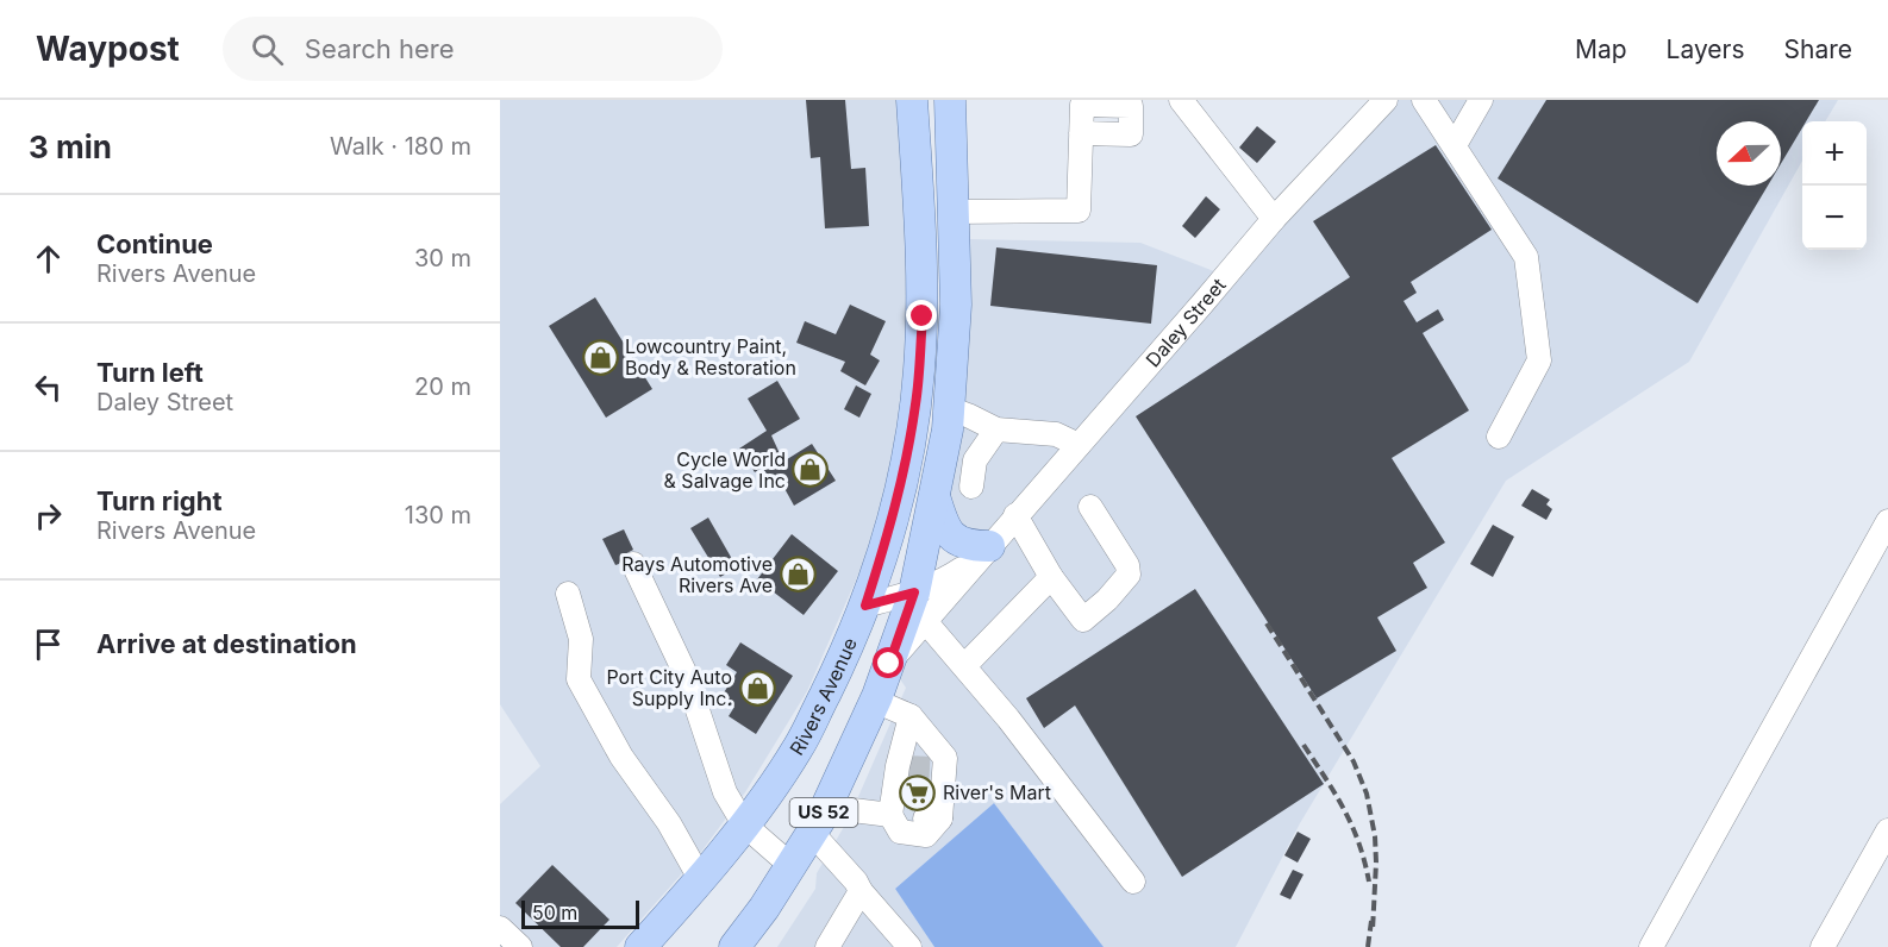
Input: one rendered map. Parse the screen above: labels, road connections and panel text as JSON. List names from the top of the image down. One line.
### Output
{"streets":{"main road":["Rivers Avenue","US 52"],"street":["Daley Street"]},"crossings":[["Daley Street","Rivers Avenue"],["Daley Street","US 52"]],"places":{"shop":["Lowcountry Paint, Body & Restoration","Cycle World & Salvage Inc","Rays Automotive Rivers Ave","Port City Auto Supply Inc."],"supermarket":["River's Mart"]},"scale_bar":"50 m","north":"left","page":{"header":"Waypost","search":"Search here","nav":["Map","Layers","Share"],"heading":["3 min","Walk · 180 m"],"map_buttons":["+","−"],"list":[["Continue","Rivers Avenue","30 m"],["Turn left","Daley Street","20 m"],["Turn right","Rivers Avenue","130 m"],"Arrive at destination"],"scale":"50 m"}}
